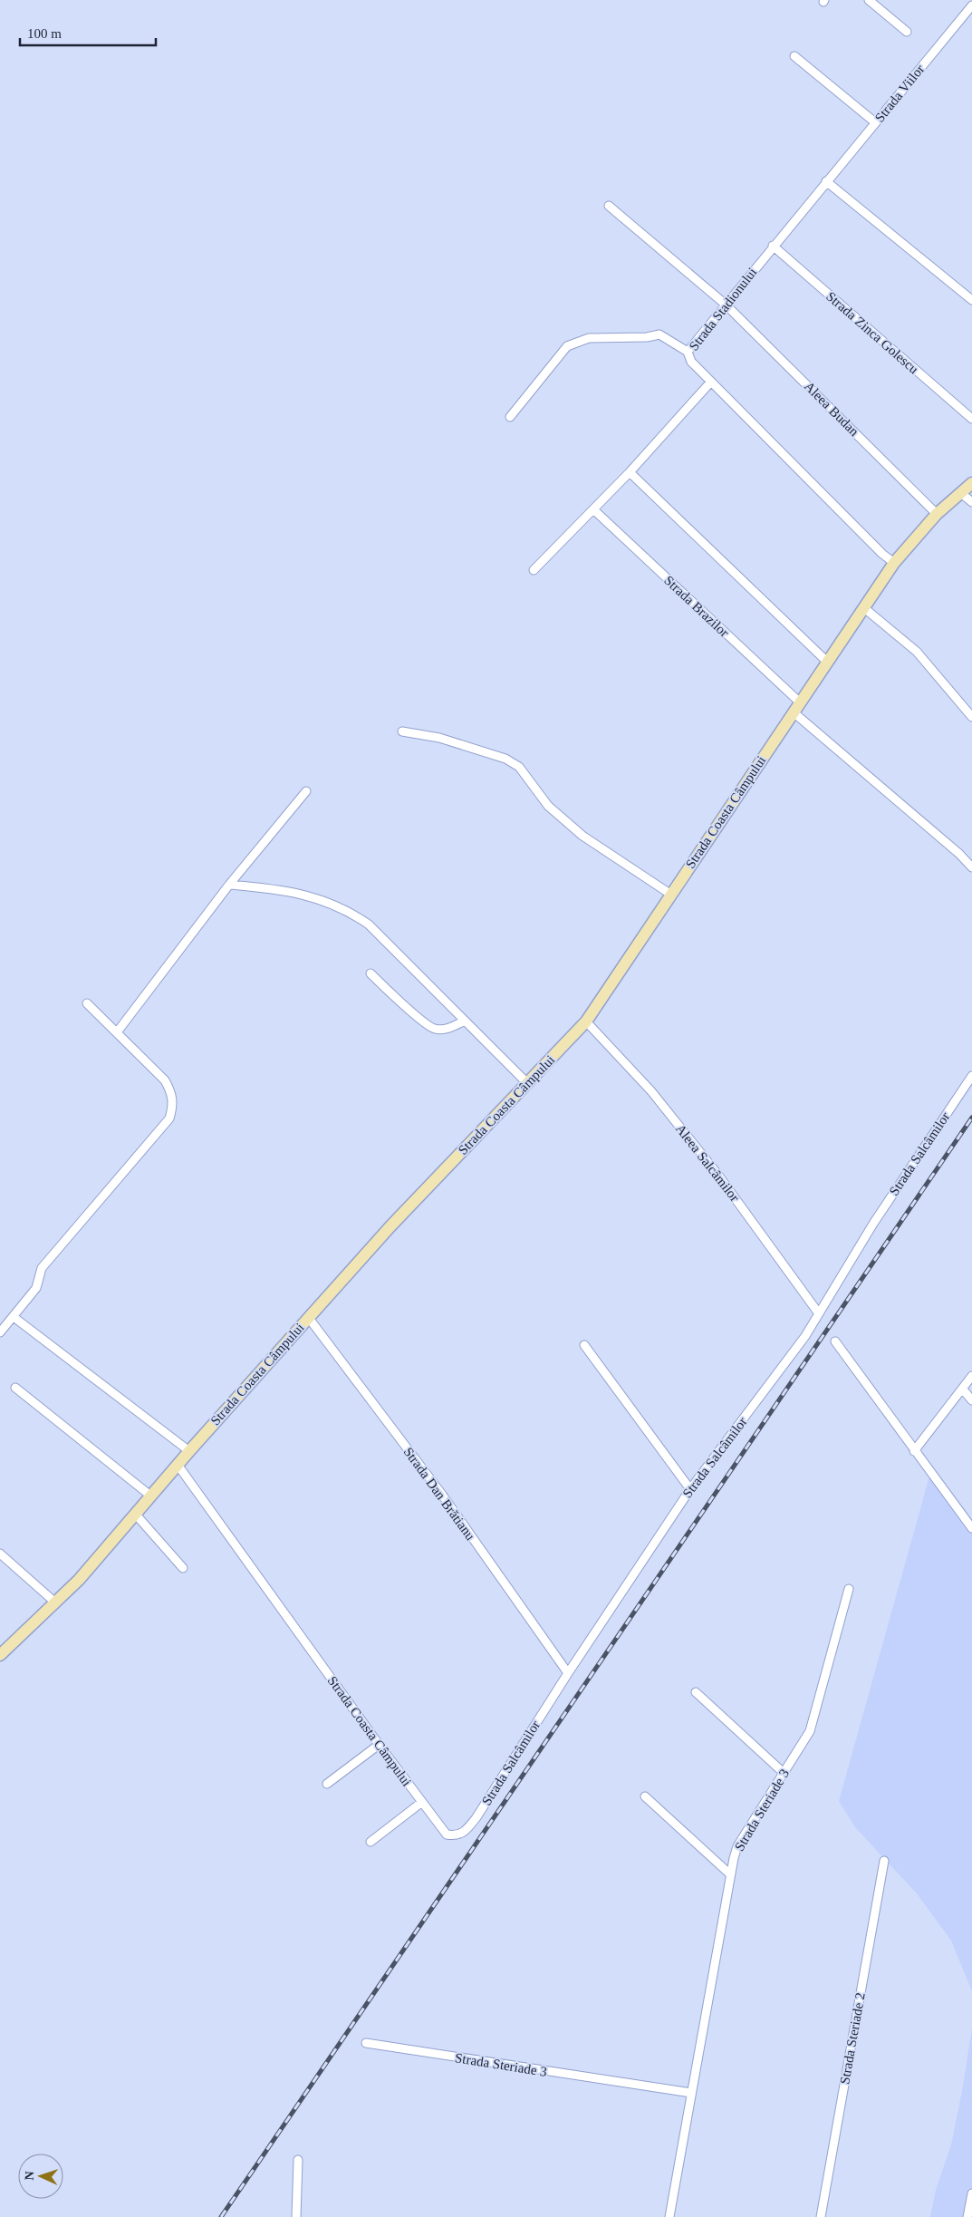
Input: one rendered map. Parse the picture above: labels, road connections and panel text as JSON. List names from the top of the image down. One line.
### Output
{"streets":{"street":["Strada Viilor","Strada Stadionului","Strada Zinca Golescu","Aleea Budan","Strada Brazilor","Strada Coasta Câmpului","Strada Salcâmilor","Aleea Salcâmilor","Strada Dan Brătianu","Strada Steriade 3","Strada Steriade 2"]},"crossings":[["Strada Viilor","Strada Stadionului"],["Strada Stadionului","Strada Zinca Golescu"],["Strada Stadionului","Aleea Budan"],["Strada Stadionului","Strada Coasta Câmpului"],["Aleea Budan","Strada Coasta Câmpului"],["Strada Brazilor","Strada Coasta Câmpului"],["Strada Coasta Câmpului","Strada Salcâmilor"],["Strada Coasta Câmpului","Aleea Salcâmilor"],["Strada Coasta Câmpului","Strada Dan Brătianu"],["Strada Salcâmilor","Aleea Salcâmilor"],["Strada Salcâmilor","Strada Dan Brătianu"]],"scale_bar":"100 m","north":"left"}
